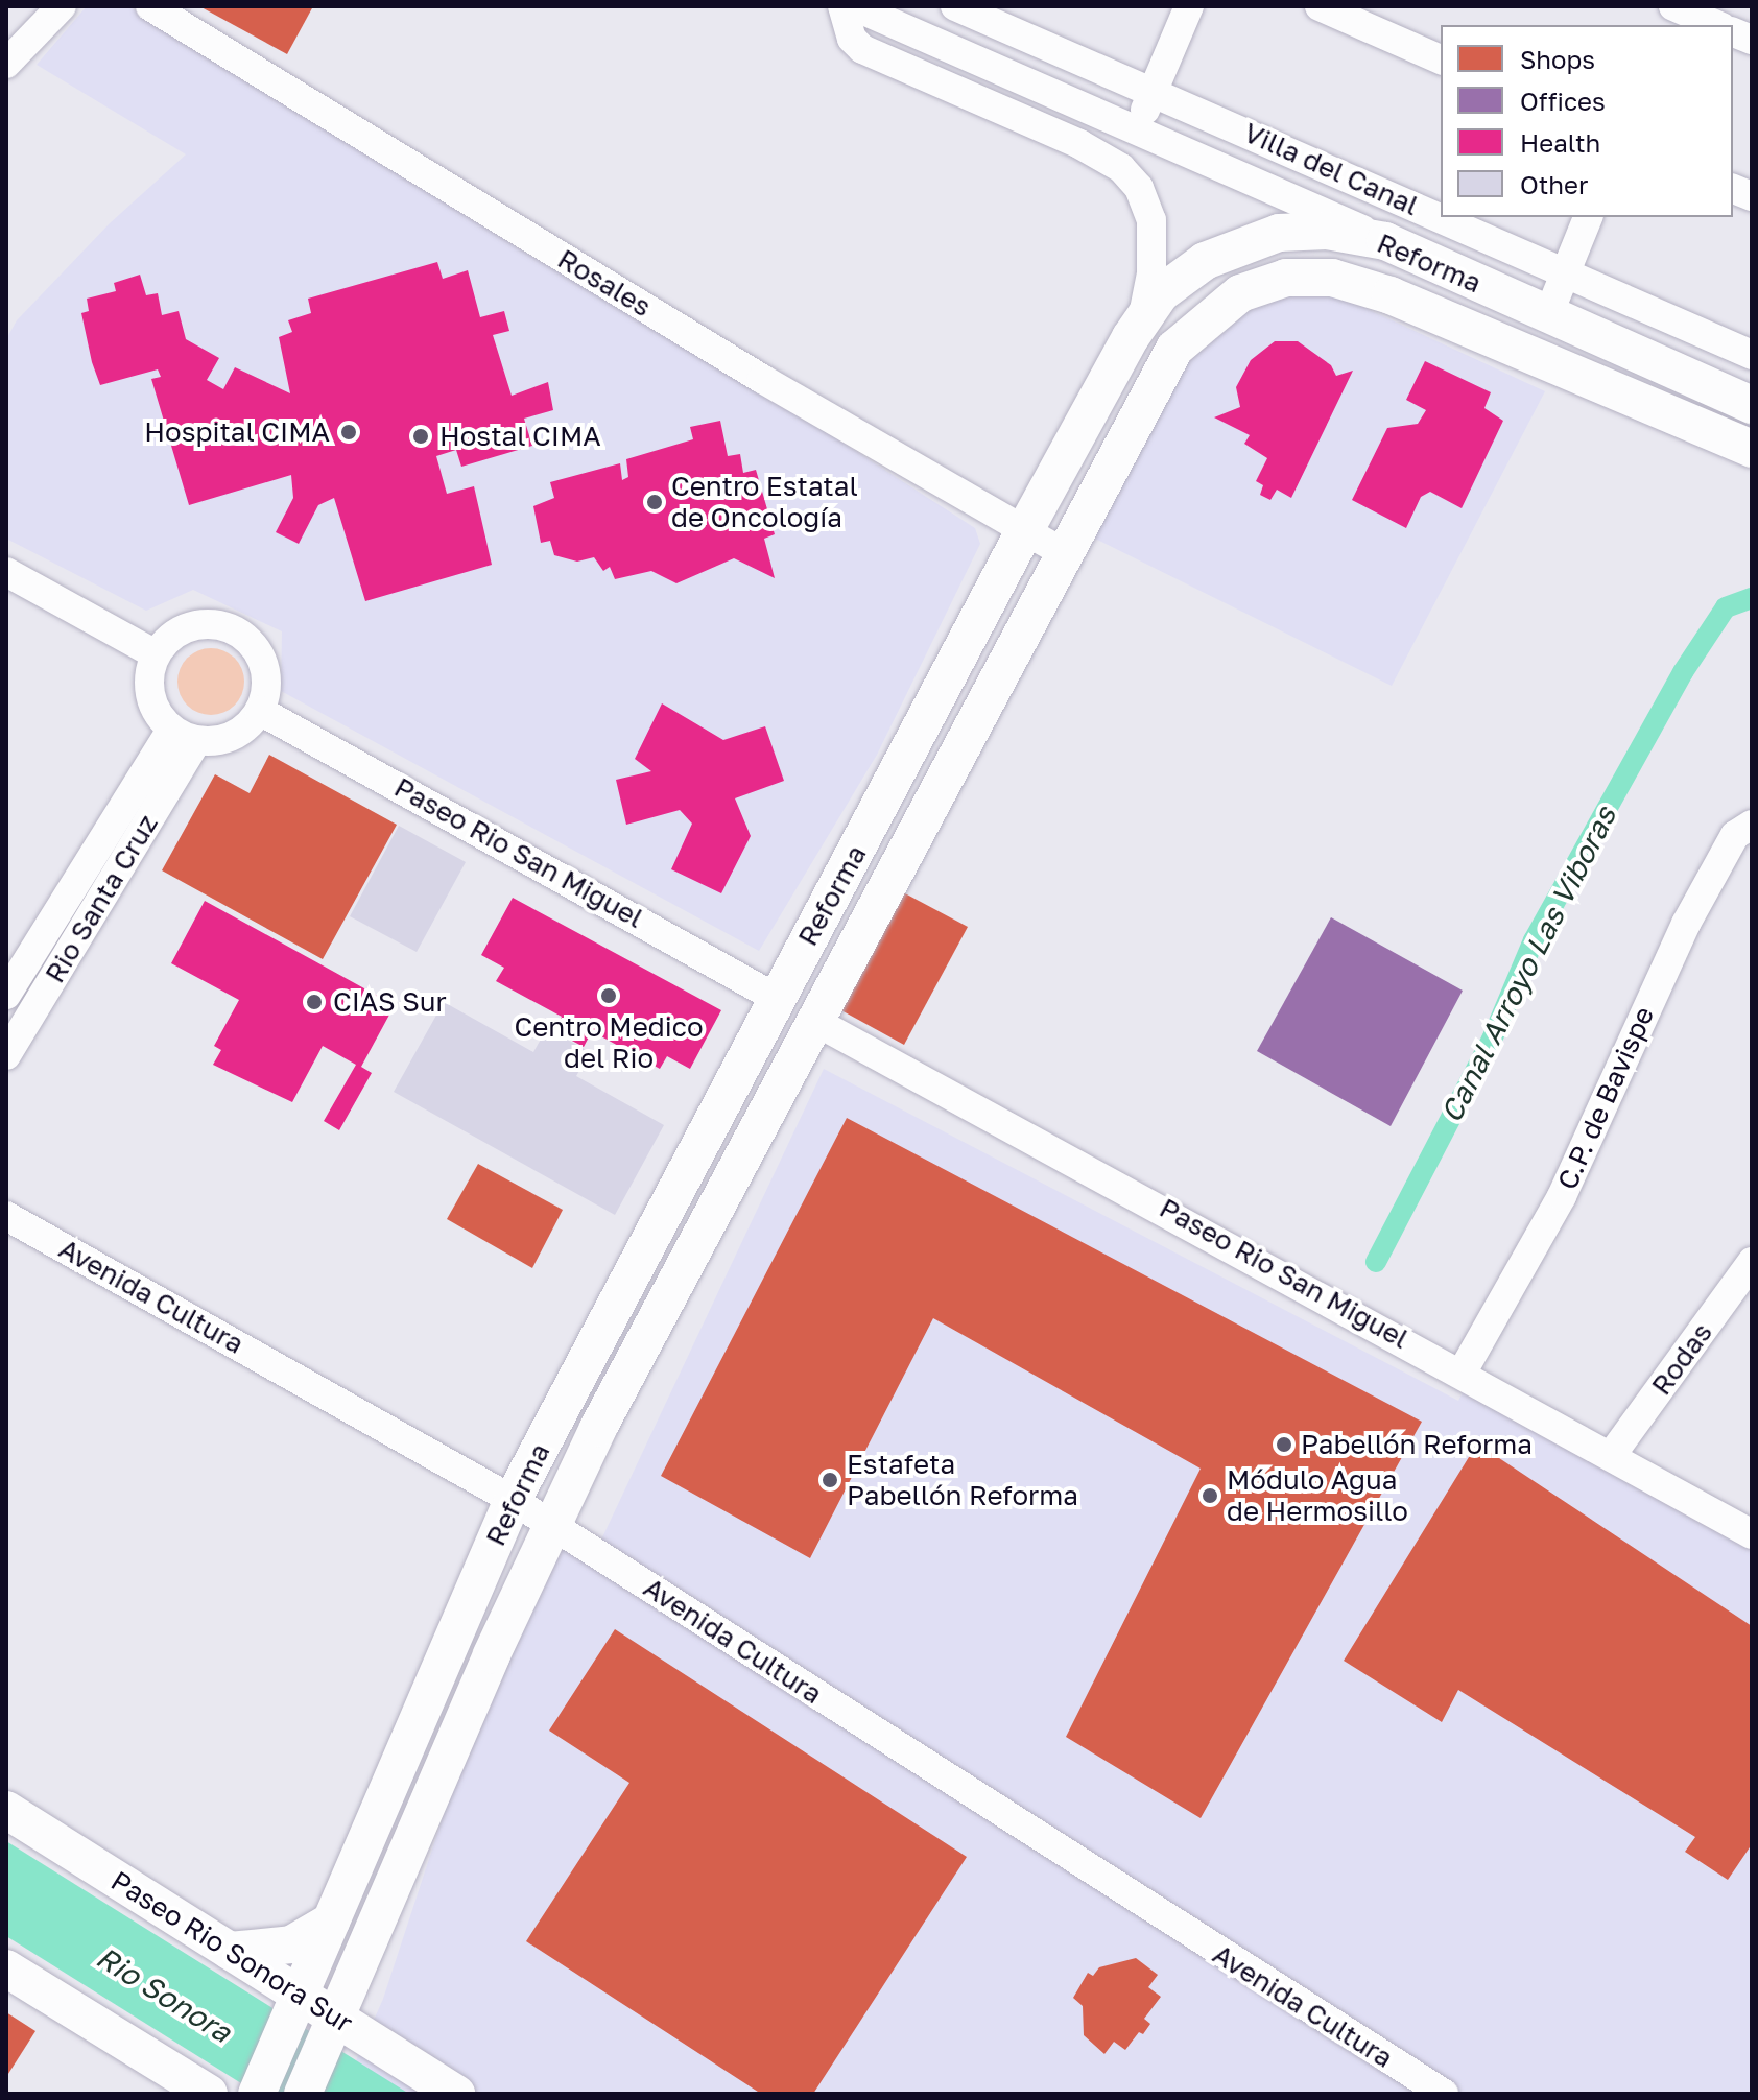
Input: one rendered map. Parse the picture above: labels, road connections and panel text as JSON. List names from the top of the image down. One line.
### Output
{"streets":{"main road":["Reforma","Paseo Rio Sonora Sur"],"street":["Villa del Canal","Rosales","Paseo Rio San Miguel","Rio Santa Cruz","C.P. de Bavispe","Avenida Cultura","Rodas"]},"crossings":[["Villa del Canal","Reforma"],["Reforma","Rosales"],["Reforma","Paseo Rio San Miguel"],["Reforma","Avenida Cultura"],["Reforma","Paseo Rio Sonora Sur"],["Paseo Rio San Miguel","Rio Santa Cruz"],["Paseo Rio San Miguel","C.P. de Bavispe"],["Paseo Rio San Miguel","Rodas"]],"water":["Canal Arroyo Las Viboras","Rio Sonora"],"places":["Hospital CIMA","Hostal CIMA","Centro Estatal de Oncología","Centro Medico del Rio","CIAS Sur","Pabellón Reforma","Estafeta Pabellón Reforma","Módulo Agua de Hermosillo"],"legend":["Shops","Offices","Health","Other"]}
